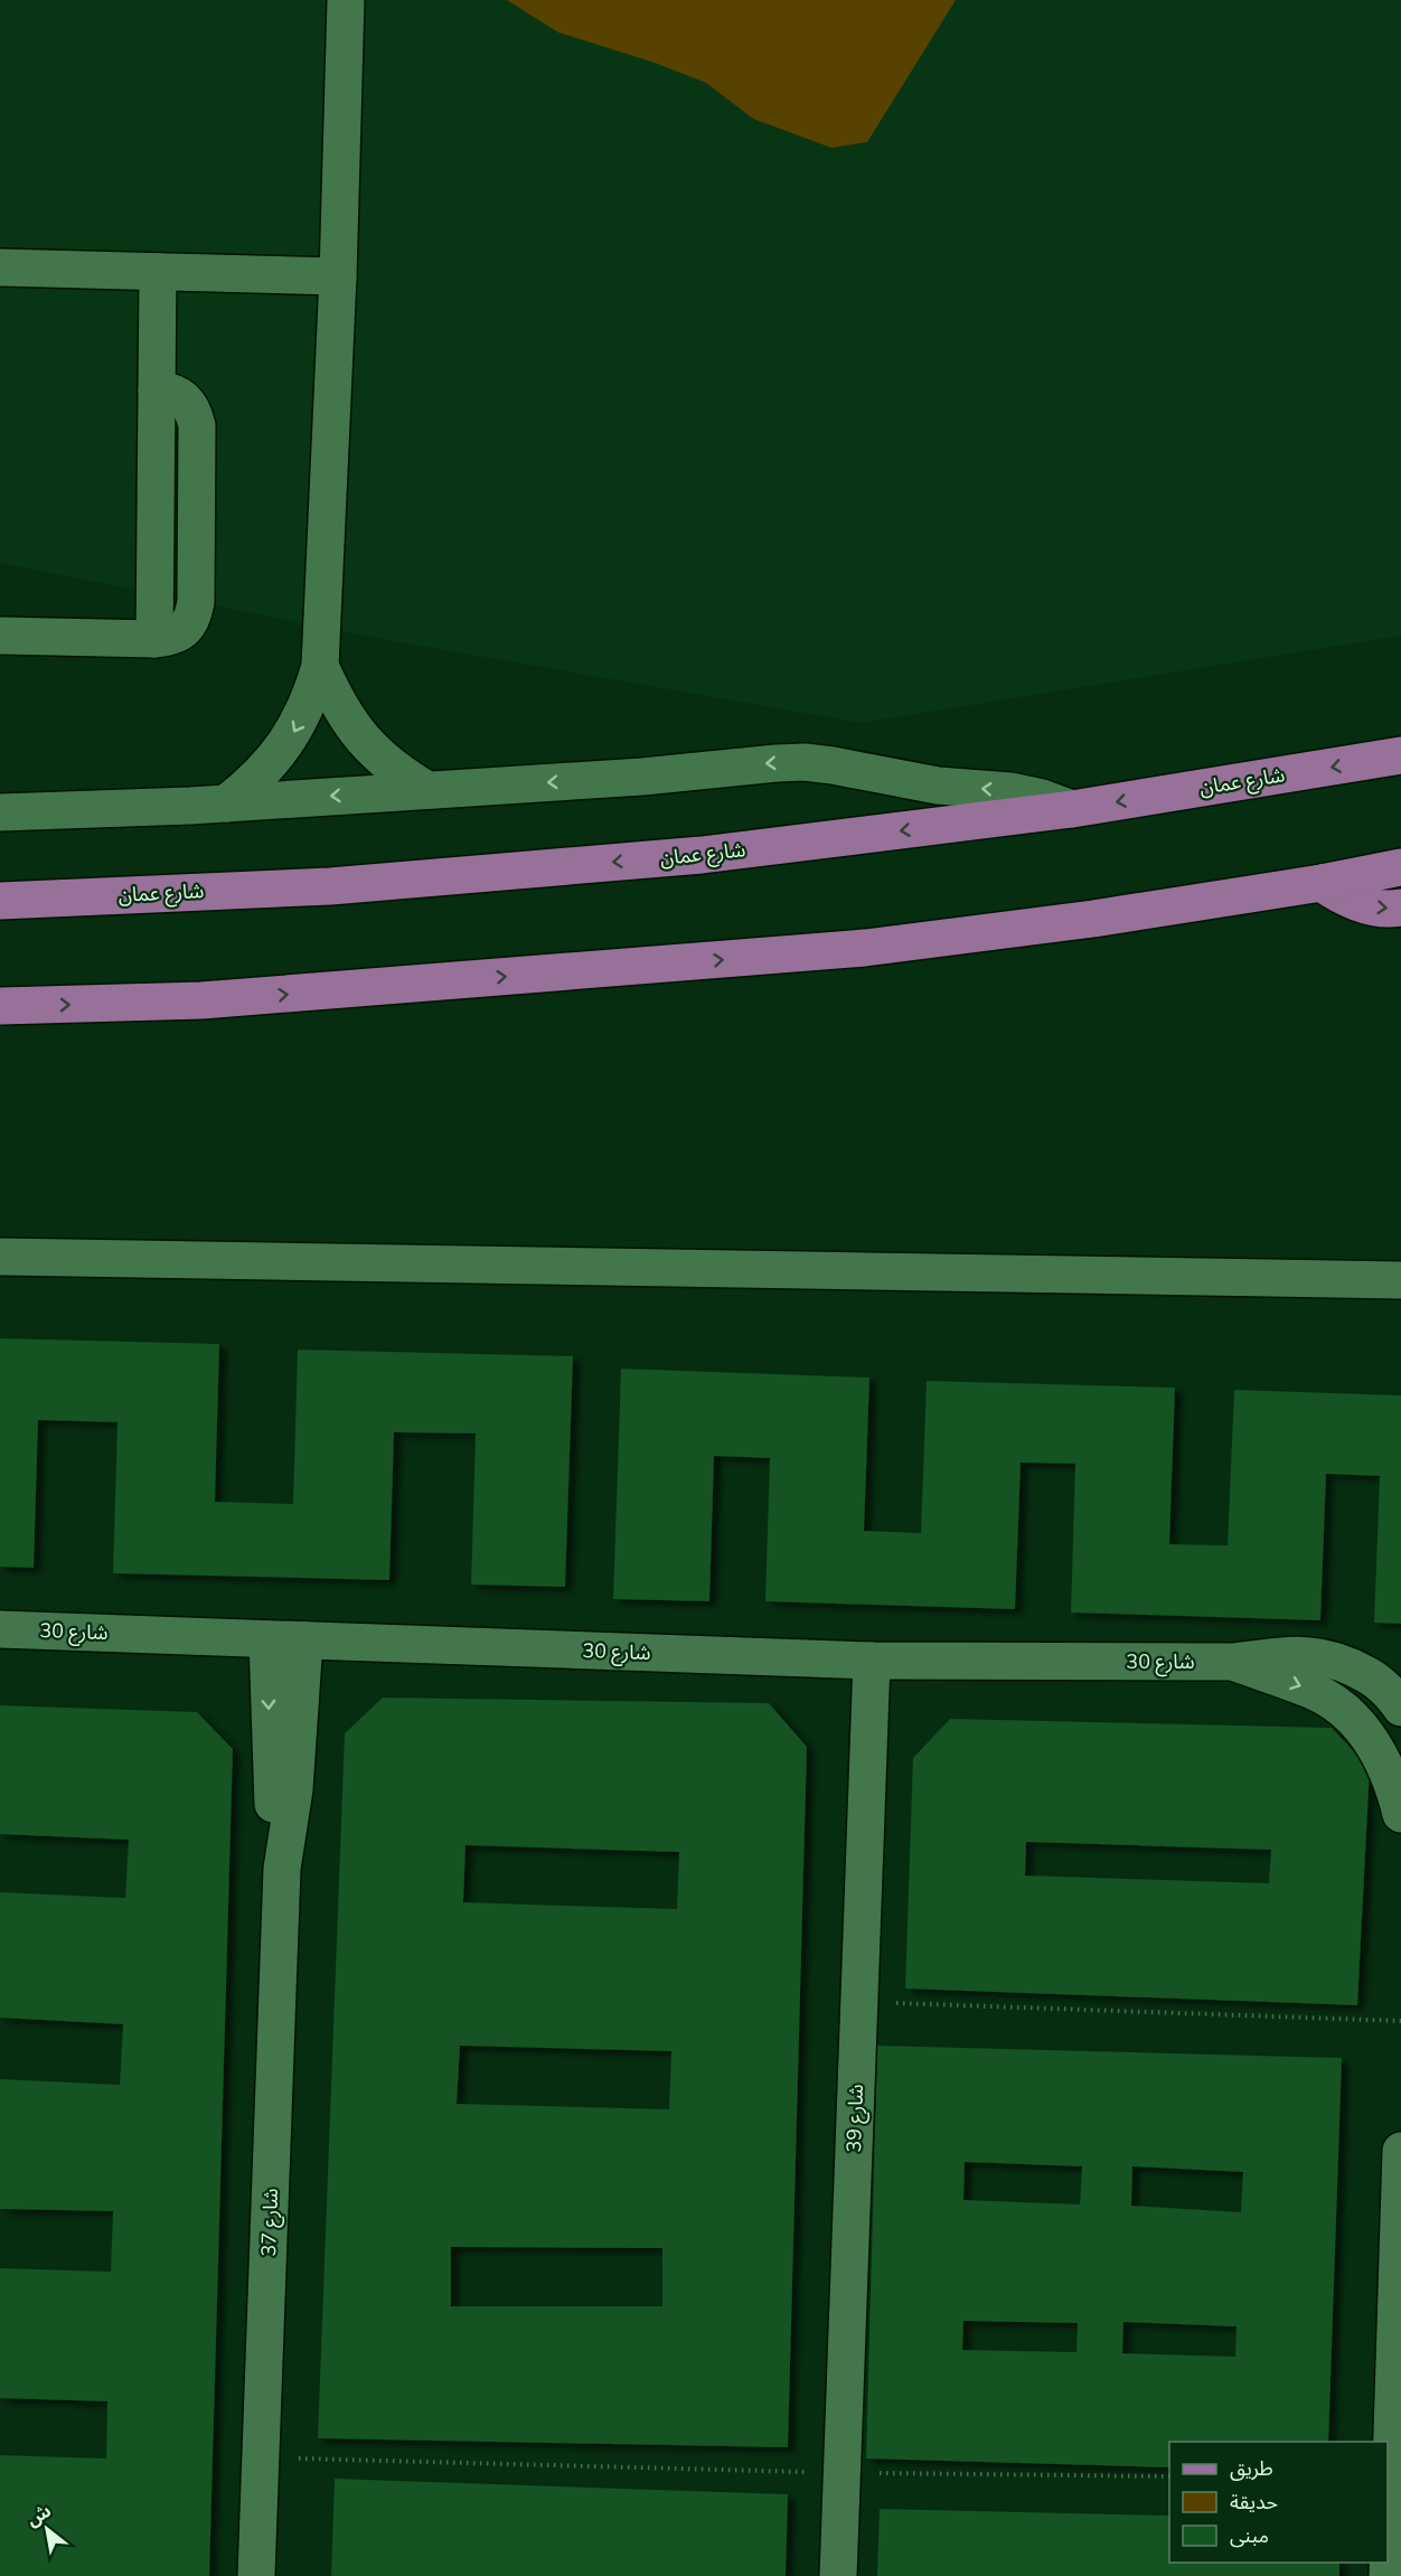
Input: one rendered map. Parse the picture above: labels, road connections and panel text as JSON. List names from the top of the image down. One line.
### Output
{"streets":{"main road":["شارع عمان"],"street":["شارع 30","شارع 39","شارع 37"]},"crossings":[["شارع 30","شارع 39"],["شارع 30","شارع 37"]],"legend":["طريق","حديقة","مبنى"],"north":"top left"}
